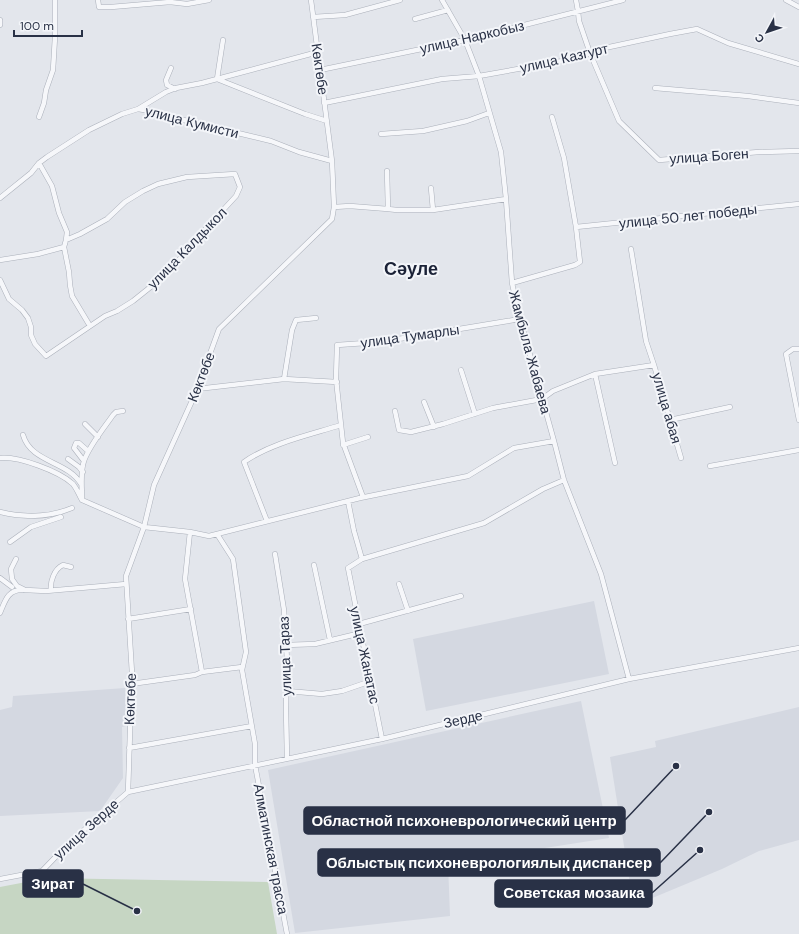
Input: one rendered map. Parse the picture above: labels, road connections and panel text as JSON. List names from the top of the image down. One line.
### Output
{"streets":{"street":["улица Наркобыз","улица Казгурт","Көктөбе","улица Кумисти","улица Боген","улица 50 лет победы","улица Калдыкол","улица Тумарлы","Жамбыла Жабаева","улица абая","улица Жанатас","улица Тараз","Зерде","улица Зерде","Алматинская трасса"]},"crossings":[["улица Наркобыз","Көктөбе"],["улица Наркобыз","улица Боген"],["улица Наркобыз","Жамбыла Жабаева"],["улица Казгурт","Көктөбе"],["улица Казгурт","улица Боген"],["улица Казгурт","Жамбыла Жабаева"],["Көктөбе","улица Кумисти"],["Көктөбе","Зерде"],["Көктөбе","улица Зерде"],["улица Тумарлы","Жамбыла Жабаева"],["Жамбыла Жабаева","улица абая"],["Жамбыла Жабаева","Зерде"],["улица Жанатас","Зерде"],["улица Тараз","Зерде"],["Зерде","улица Зерде"],["Зерде","Алматинская трасса"]],"districts":["Сәуле"],"places":["Областной психоневрологический центр","Облыстық психоневрологиялық диспансер","Советская мозаика","Зират"],"scale_bar":"100 m","north":"bottom left"}
